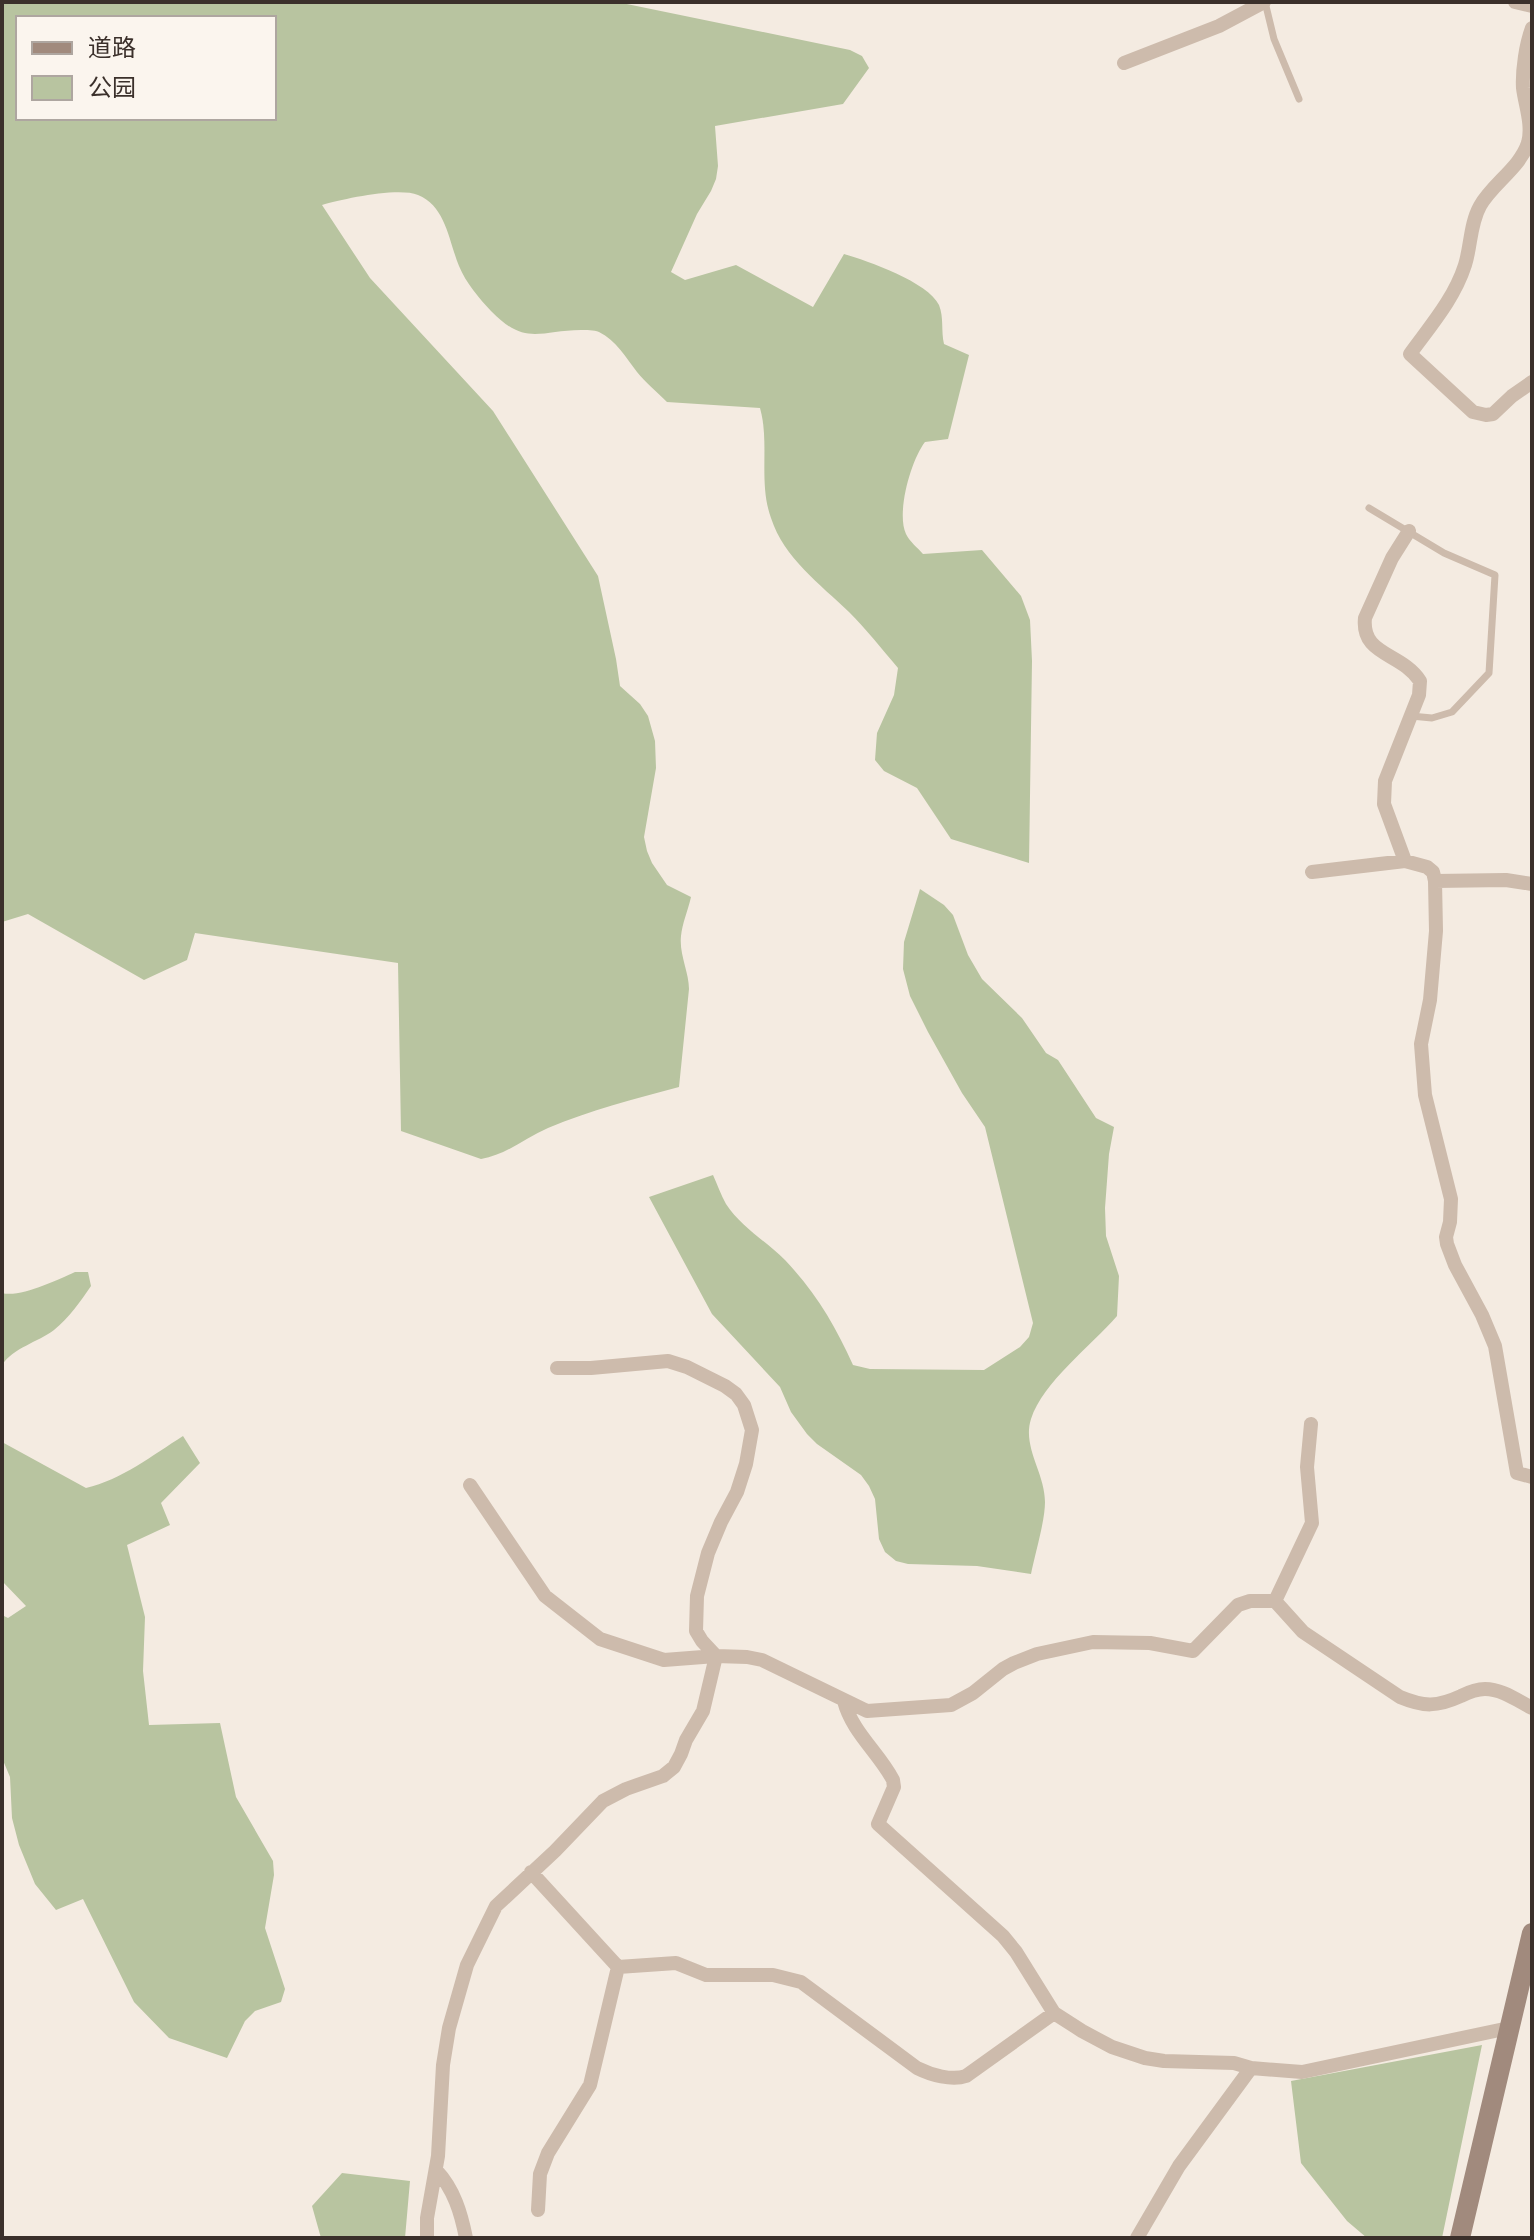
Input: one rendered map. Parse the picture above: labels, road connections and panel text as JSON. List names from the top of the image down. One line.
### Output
{"legend":["道路","公园"]}
